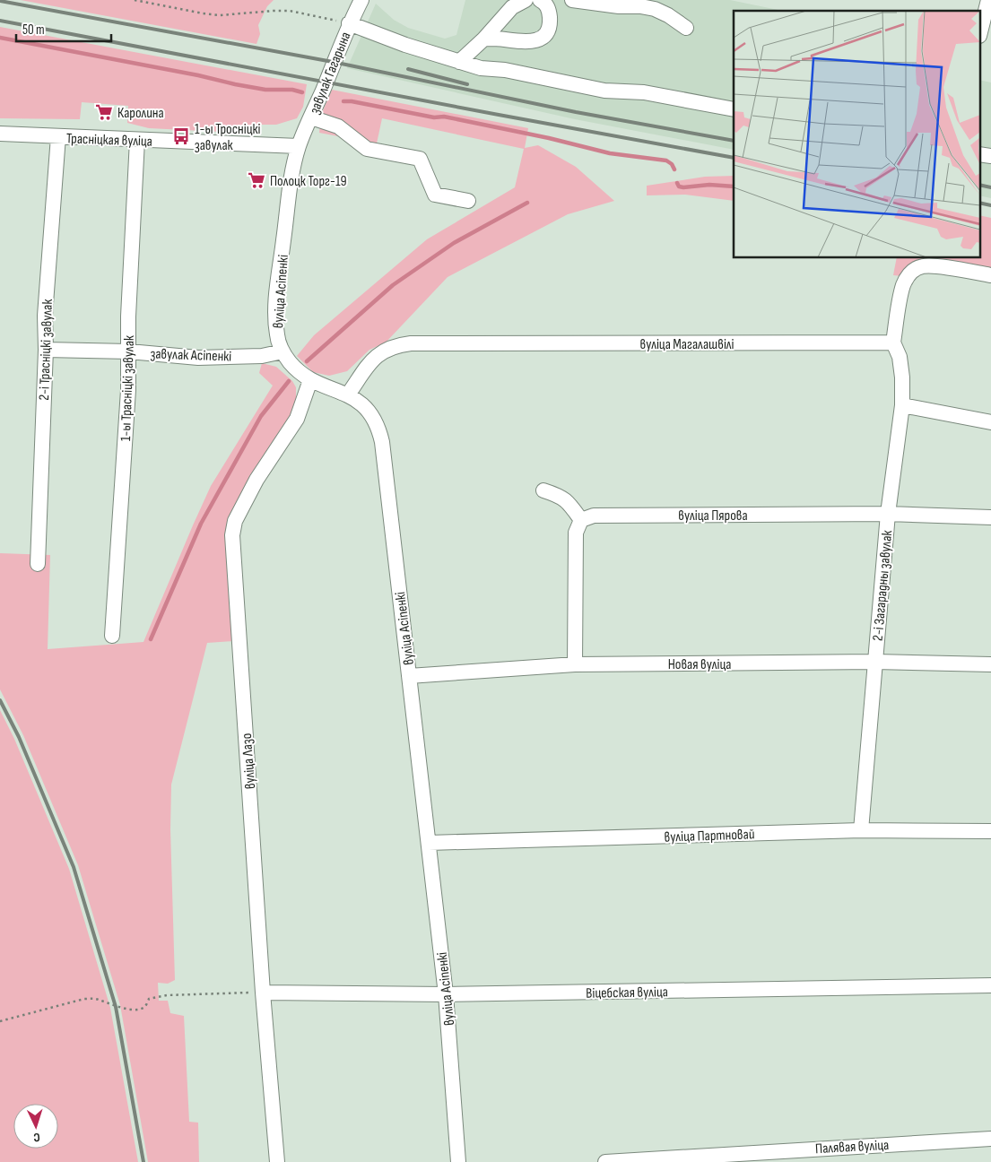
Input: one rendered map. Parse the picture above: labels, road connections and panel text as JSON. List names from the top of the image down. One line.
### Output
{"streets":{"street":["завулак Гагарына","Трасніцкая вуліца","вуліца Асіпенкі","вуліца Магалашвілі","2-і Трасніцкі завулак","завулак Асіпенкі","1-ы Трасніцкі завулак","вуліца Пярова","2-і Загарадны завулак","Новая вуліца","вуліца Лазо","вуліца Партновай","Віцебская вуліца","Палявая вуліца"]},"crossings":[["завулак Гагарына","Трасніцкая вуліца"],["завулак Гагарына","вуліца Асіпенкі"],["Трасніцкая вуліца","вуліца Асіпенкі"],["Трасніцкая вуліца","2-і Трасніцкі завулак"],["Трасніцкая вуліца","1-ы Трасніцкі завулак"],["вуліца Асіпенкі","вуліца Магалашвілі"],["вуліца Асіпенкі","завулак Асіпенкі"],["вуліца Асіпенкі","Новая вуліца"],["вуліца Асіпенкі","вуліца Лазо"],["вуліца Асіпенкі","вуліца Партновай"],["вуліца Асіпенкі","Віцебская вуліца"],["вуліца Магалашвілі","2-і Загарадны завулак"],["2-і Трасніцкі завулак","завулак Асіпенкі"],["завулак Асіпенкі","1-ы Трасніцкі завулак"],["вуліца Пярова","2-і Загарадны завулак"],["2-і Загарадны завулак","Новая вуліца"],["2-і Загарадны завулак","вуліца Партновай"],["вуліца Лазо","Віцебская вуліца"]],"places":{"supermarket":["Каролина","Полоцк Торг-19"],"bus stop":["1-ы Тросніцкі завулак"]},"scale_bar":"50 m","north":"bottom"}
